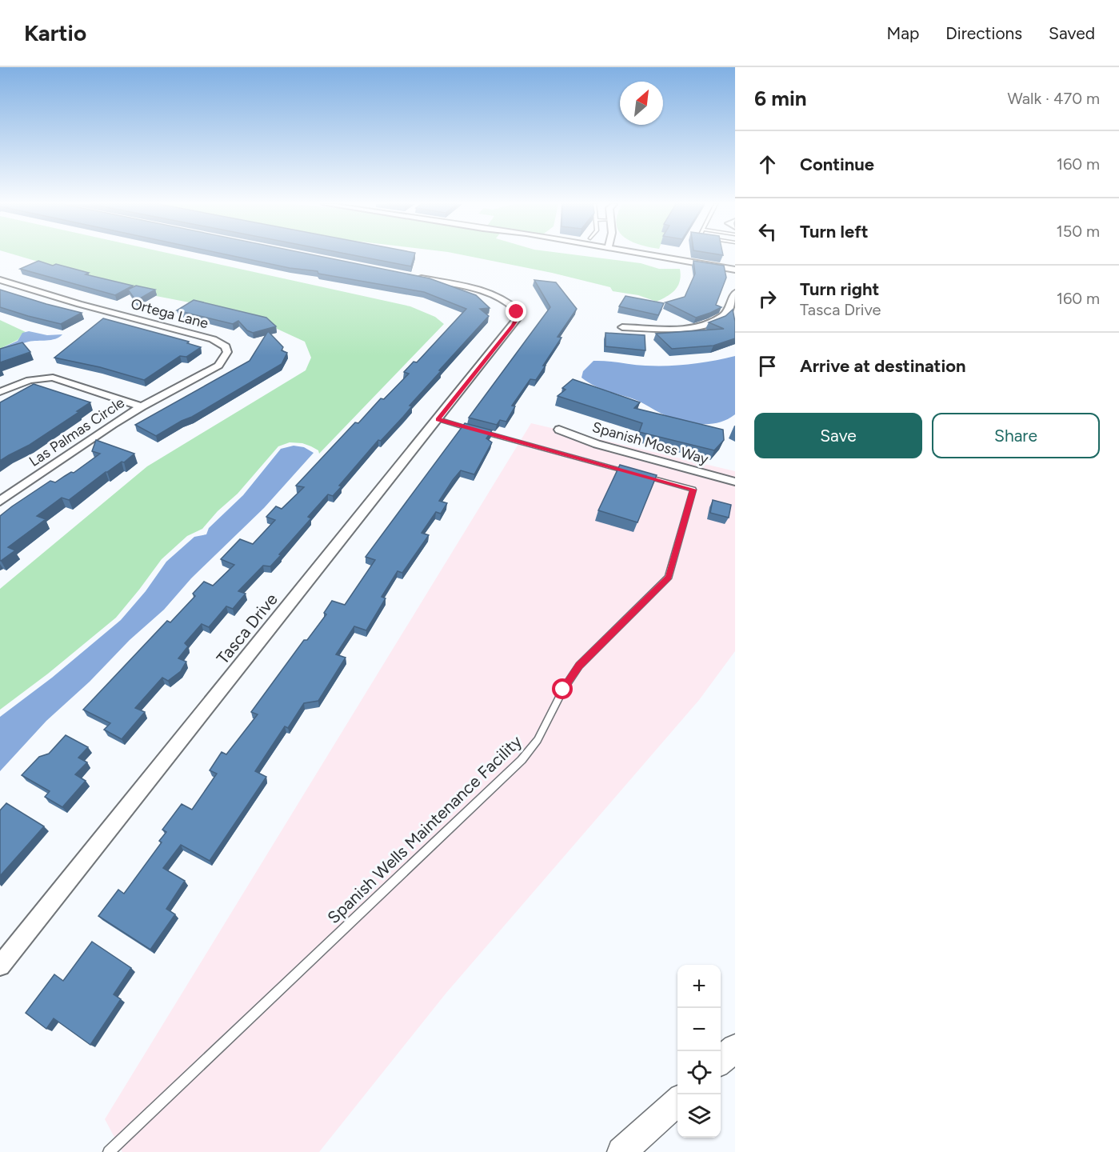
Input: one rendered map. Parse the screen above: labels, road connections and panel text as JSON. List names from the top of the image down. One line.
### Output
{"streets":{"street":["Ortega Lane","Las Palmas Circle","Spanish Moss Way","Tasca Drive"],"lane":["Spanish Wells Maintenance Facility"]},"crossings":[["Ortega Lane","Las Palmas Circle"]],"north":"top right","page":{"header":"Kartio","nav":["Map","Directions","Saved"],"heading":["6 min","Walk · 470 m"],"list":[["Continue","160 m"],["Turn left","150 m"],["Turn right","Tasca Drive","160 m"],"Arrive at destination"],"buttons":["Save","Share"],"map_buttons":["+","−"]}}
